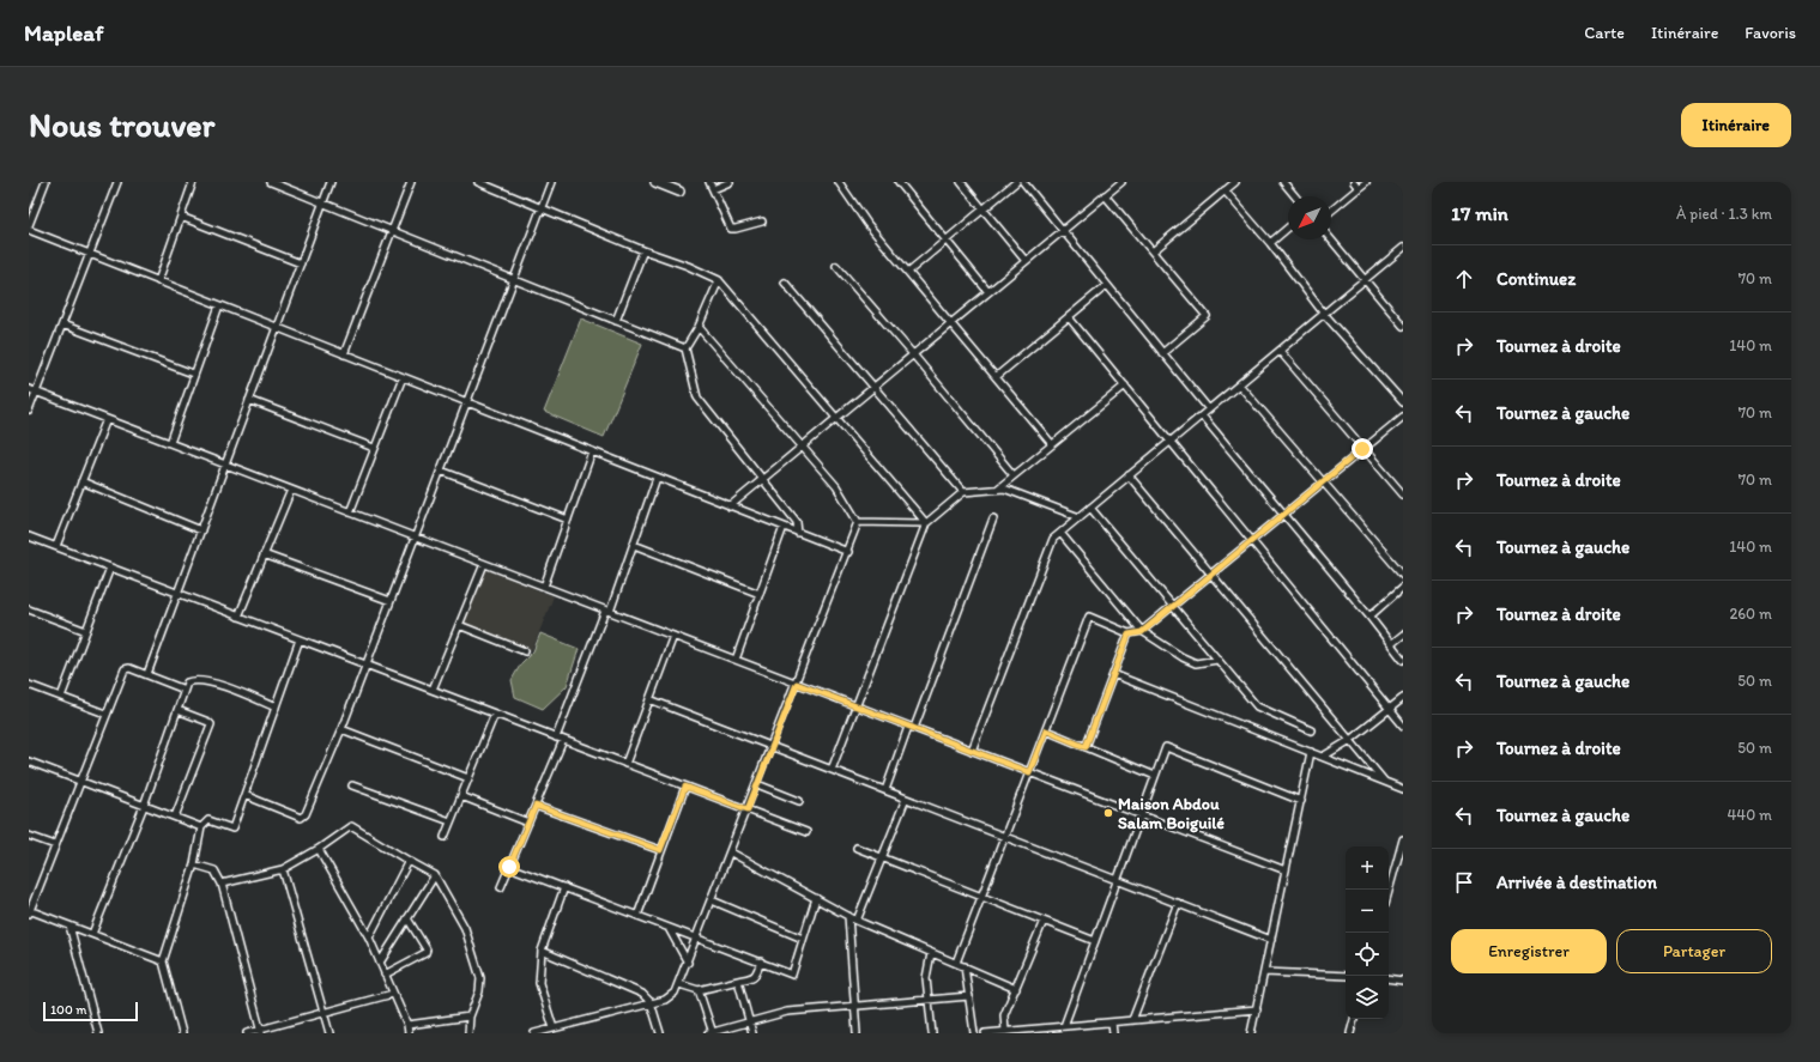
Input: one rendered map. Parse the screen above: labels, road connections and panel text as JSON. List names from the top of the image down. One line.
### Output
{"places":["Maison Abdou Salam Boiguilé"],"scale_bar":"100 m","north":"bottom left","page":{"header":"Mapleaf","nav":["Carte","Itinéraire","Favoris"],"buttons":["Itinéraire",["Enregistrer","Partager"]],"title":"Nous trouver","heading":["17 min","À pied · 1.3 km"],"list":[["Continuez","70 m"],["Tournez à droite","140 m"],["Tournez à gauche","70 m"],["Tournez à droite","70 m"],["Tournez à gauche","140 m"],["Tournez à droite","260 m"],["Tournez à gauche","50 m"],["Tournez à droite","50 m"],["Tournez à gauche","440 m"],"Arrivée à destination"],"map_buttons":["+","−"],"scale":"100 m"}}
